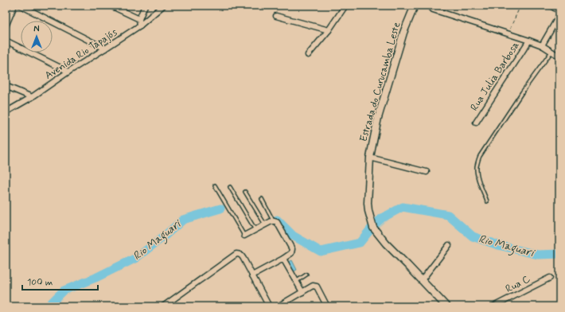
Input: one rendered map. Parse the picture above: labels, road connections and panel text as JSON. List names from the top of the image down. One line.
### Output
{"streets":{"main road":["Estrada do Curucamba Leste"],"street":["Avenida Rio Tapajós","Rua Julia Barbosa","Rua C"]},"water":["Rio Maguari"],"scale_bar":"100 m","north":"top"}
